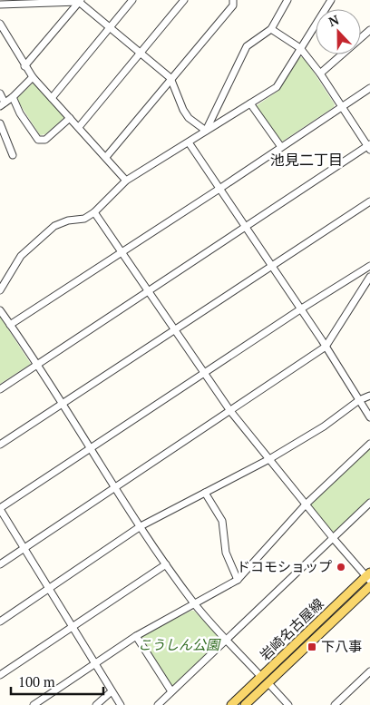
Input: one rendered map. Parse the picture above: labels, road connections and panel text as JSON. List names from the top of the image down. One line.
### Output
{"streets":{"main road":["岩崎名古屋線"]},"districts":["池見二丁目"],"parks":["こうしん公園"],"places":{"other":["ドコモショップ"],"transit":["下八事"]},"scale_bar":"100 m","north":"top"}
